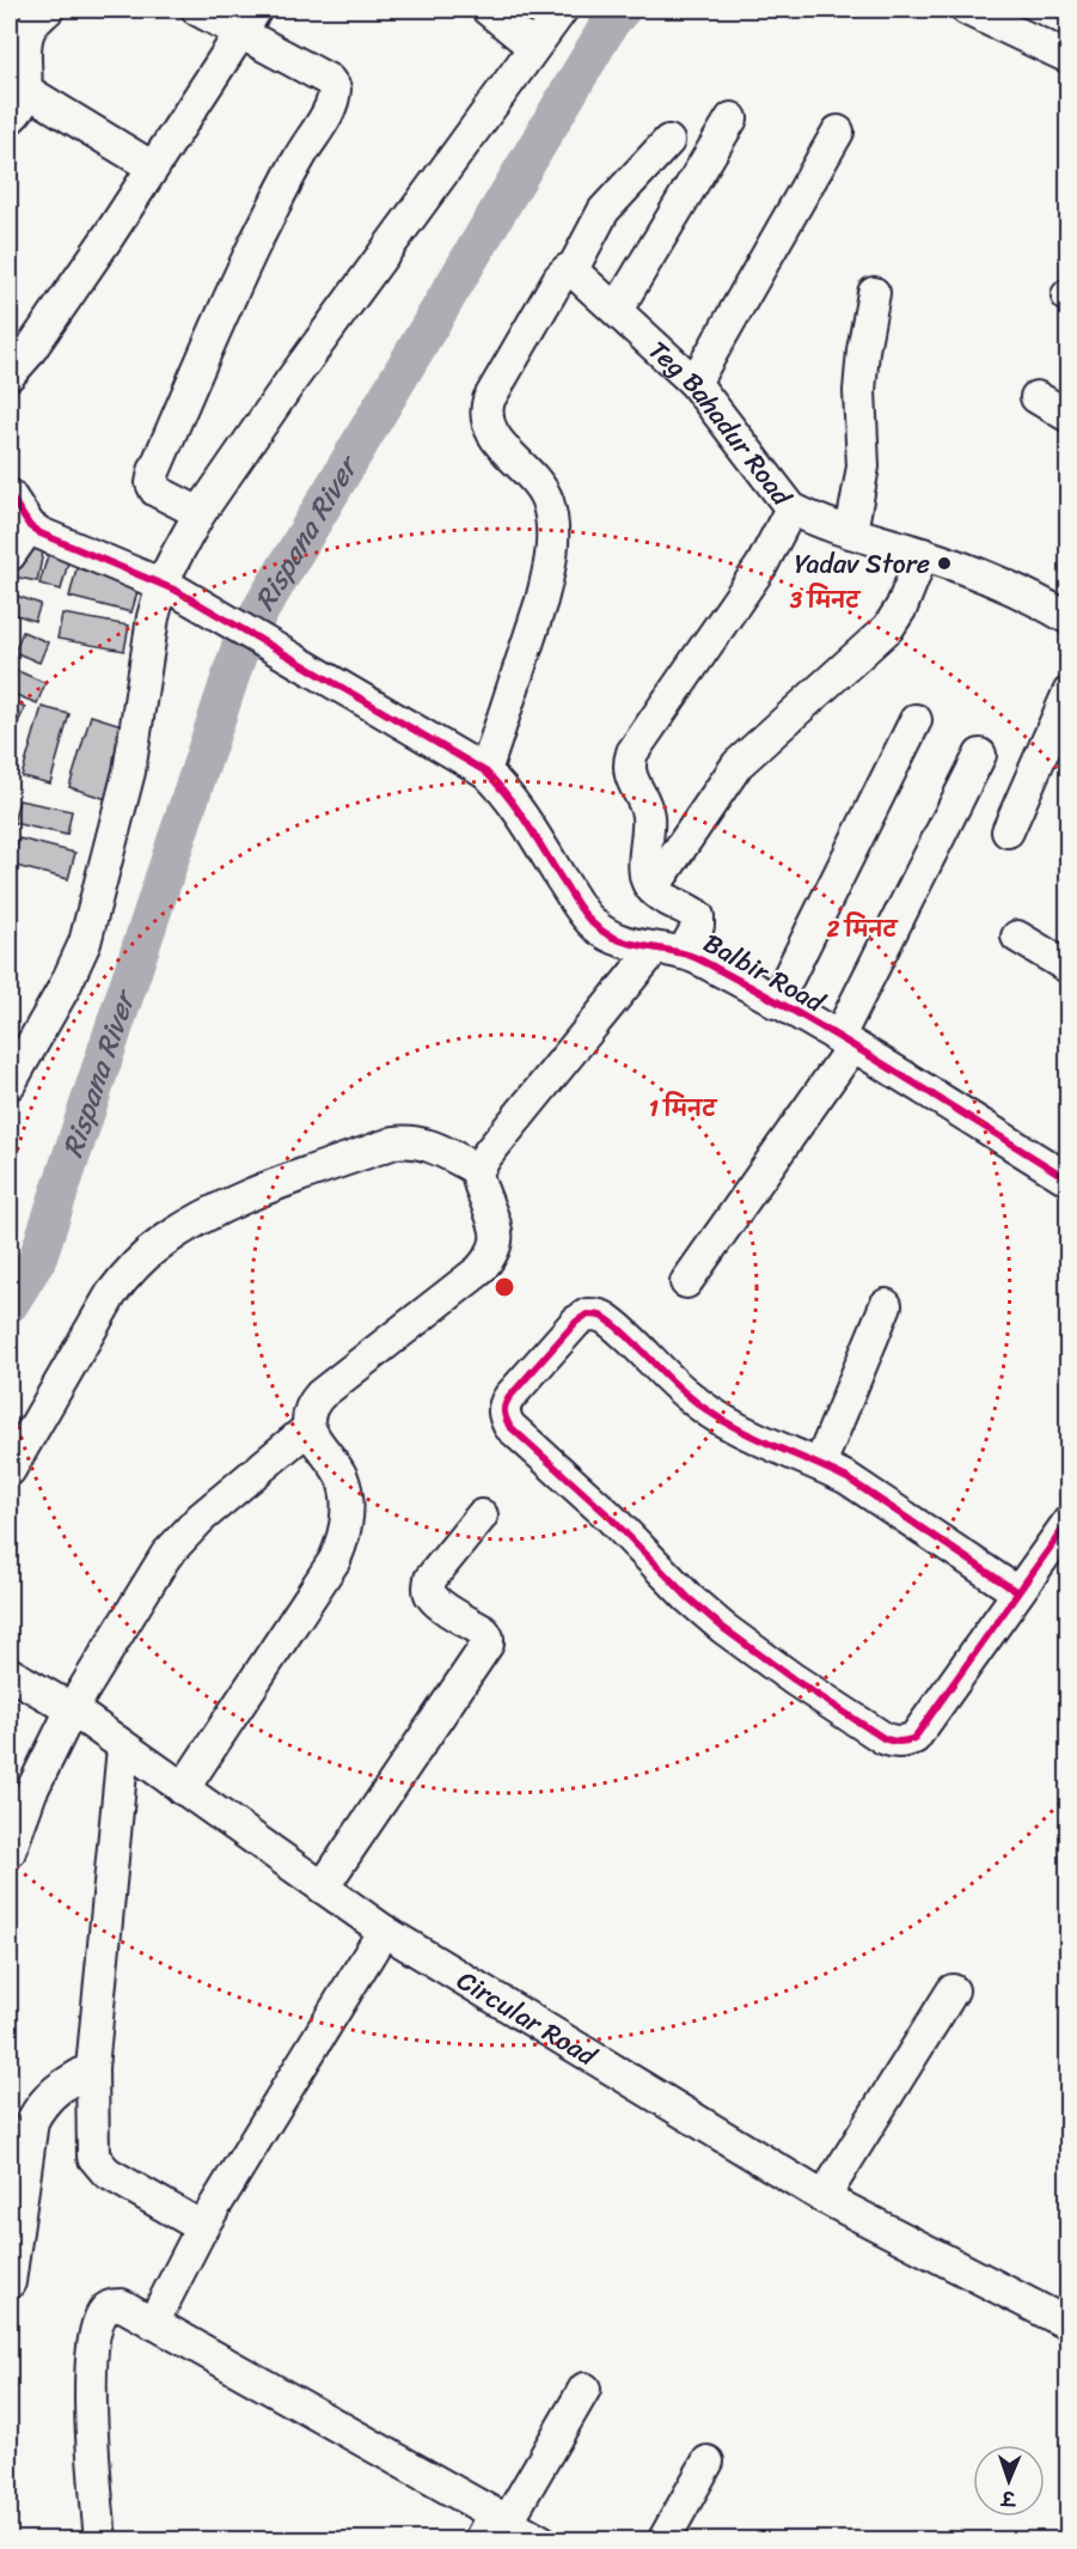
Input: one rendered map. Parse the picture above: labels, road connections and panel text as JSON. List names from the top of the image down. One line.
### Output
{"streets":{"street":["Teg Bahadur Road","Balbir Road","Circular Road"]},"water":["Rispana River"],"places":["Yadav Store"],"north":"bottom","rings":["3 मिनट","2 मिनट","1 मिनट"]}
